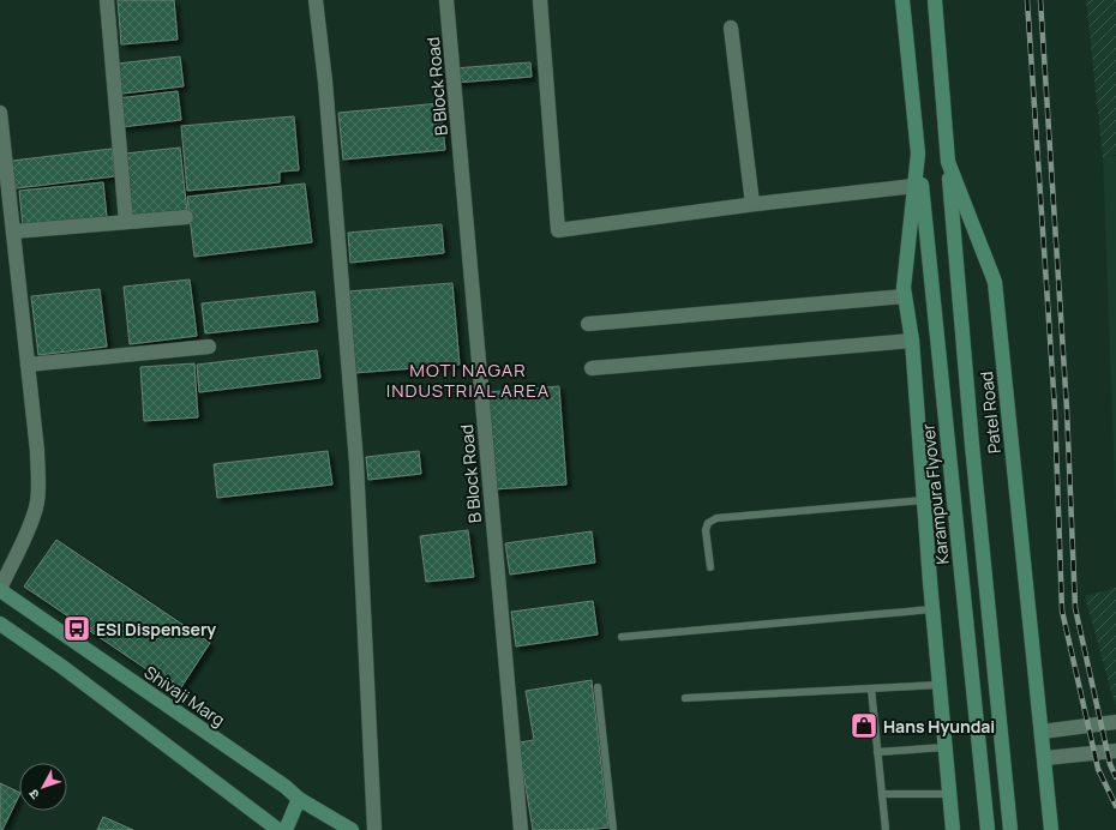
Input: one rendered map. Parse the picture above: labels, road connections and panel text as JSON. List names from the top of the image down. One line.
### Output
{"streets":{"main road":["Patel Road","Karampura Flyover","Shivaji Marg"],"street":["B Block Road"]},"districts":["MOTI NAGAR INDUSTRIAL AREA"],"places":{"bus stop":["ESI Dispensery"],"shop":["Hans Hyundai"]},"north":"bottom left"}
